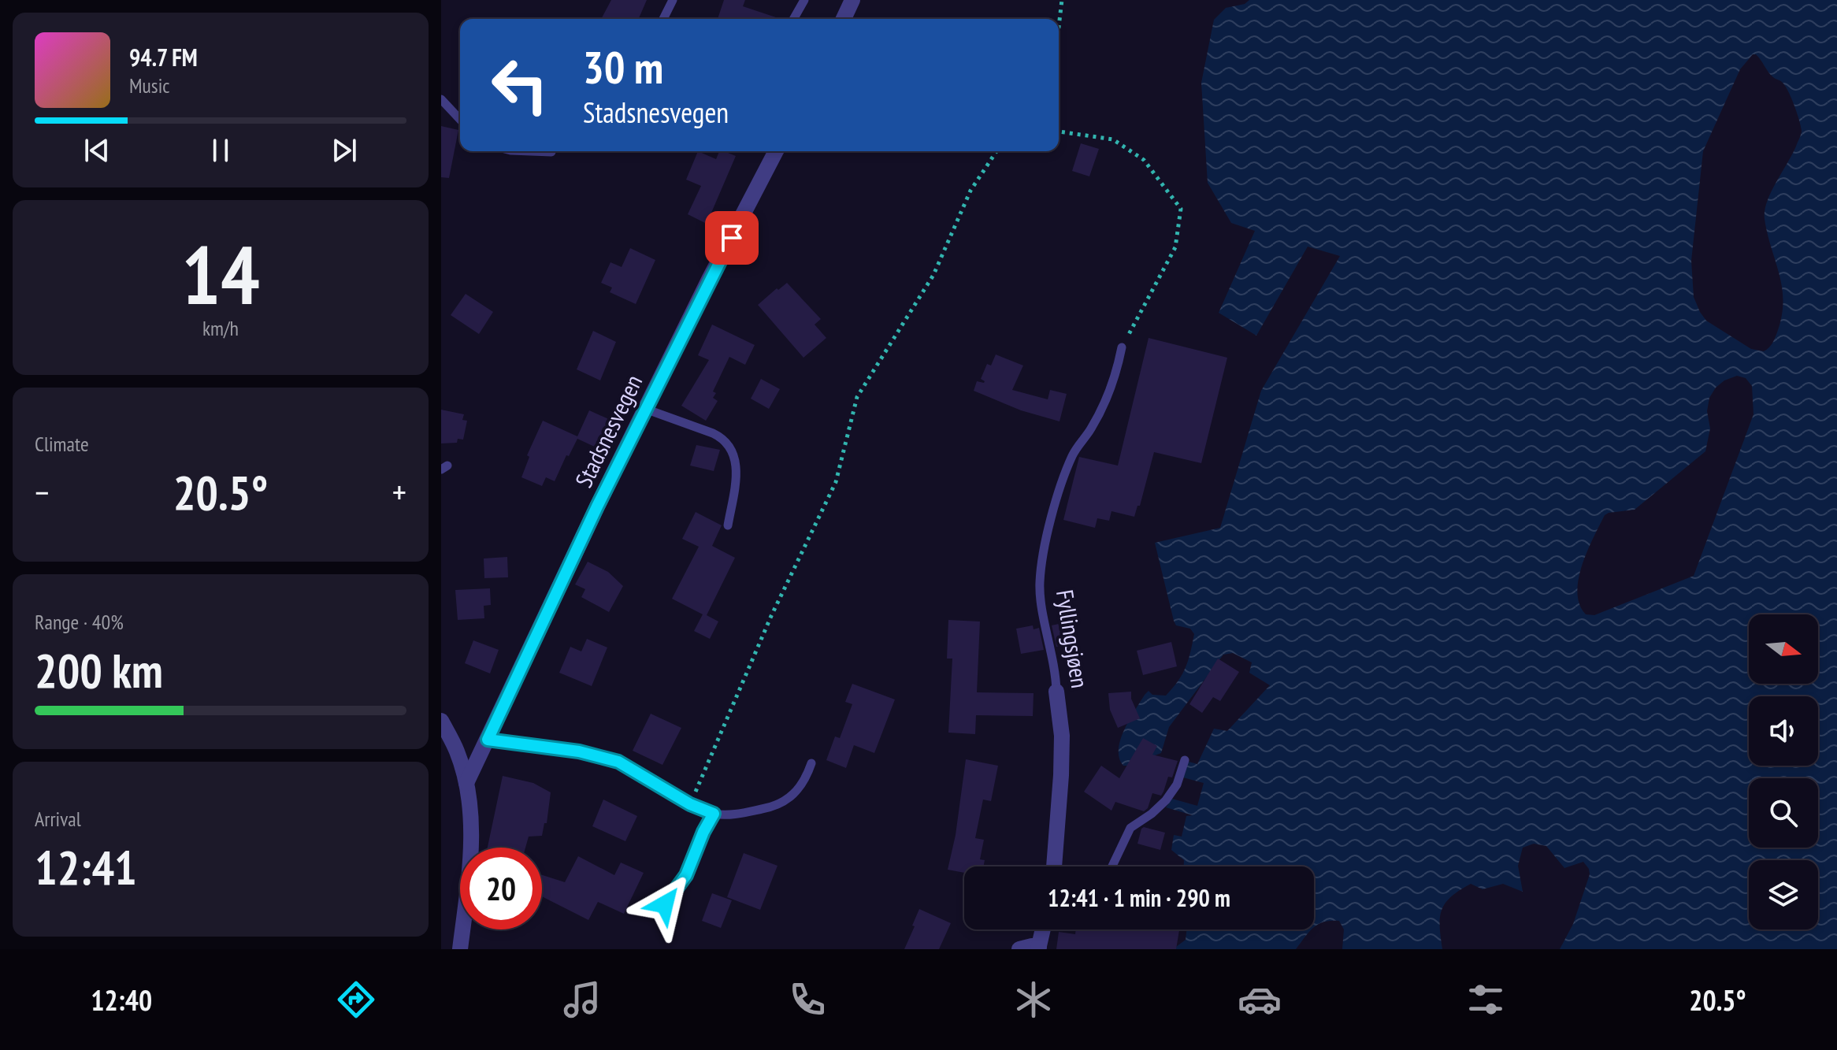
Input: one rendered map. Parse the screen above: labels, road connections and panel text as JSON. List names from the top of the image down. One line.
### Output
{"streets":{"street":["Stadsnesvegen","Fyllingsjøen"]},"north":"right","page":{"turn":["30 m","Stadsnesvegen"],"song":["94.7 FM","Music"],"tile":[["14","km/h"],"Climate",["Range · 40%","200 km"],["Arrival","12:41"]],"heat":["−","20.5°","+"],"limit":"20","trip":"12:41 · 1 min · 290 m","tabs":["12:40","20.5°"]}}
